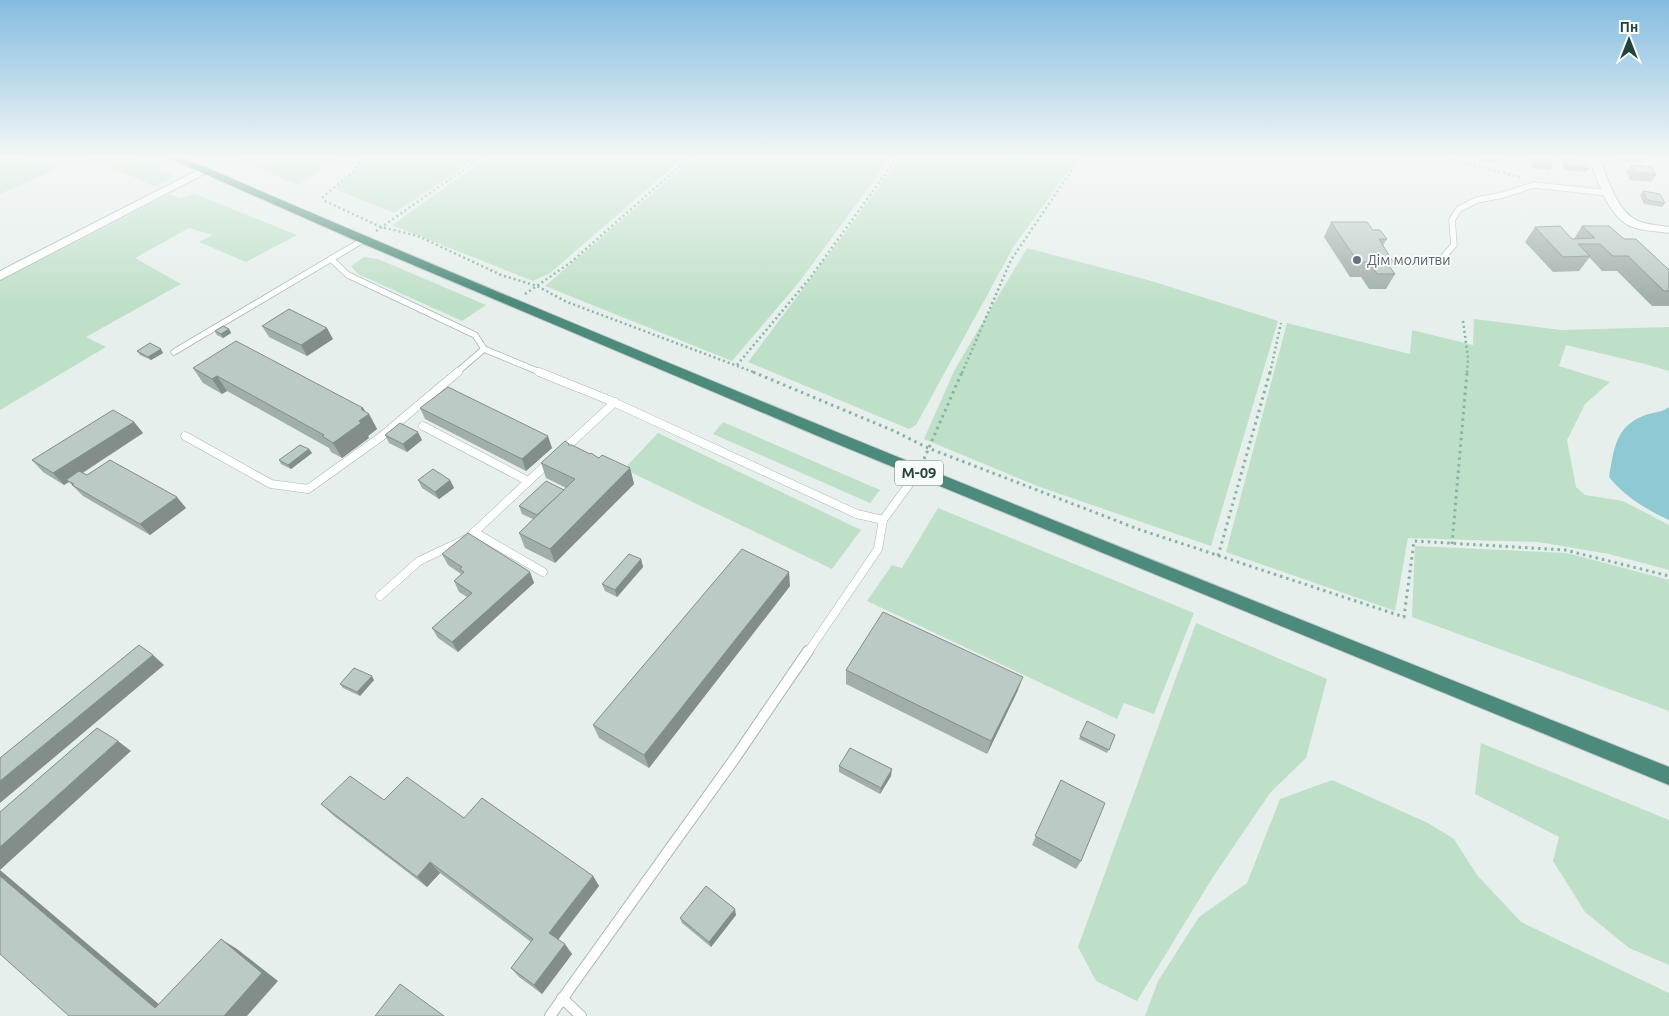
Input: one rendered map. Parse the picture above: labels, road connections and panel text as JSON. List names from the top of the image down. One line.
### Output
{"streets":{"highway":["М-09"]},"places":["Дім молитви"],"north":"top"}
